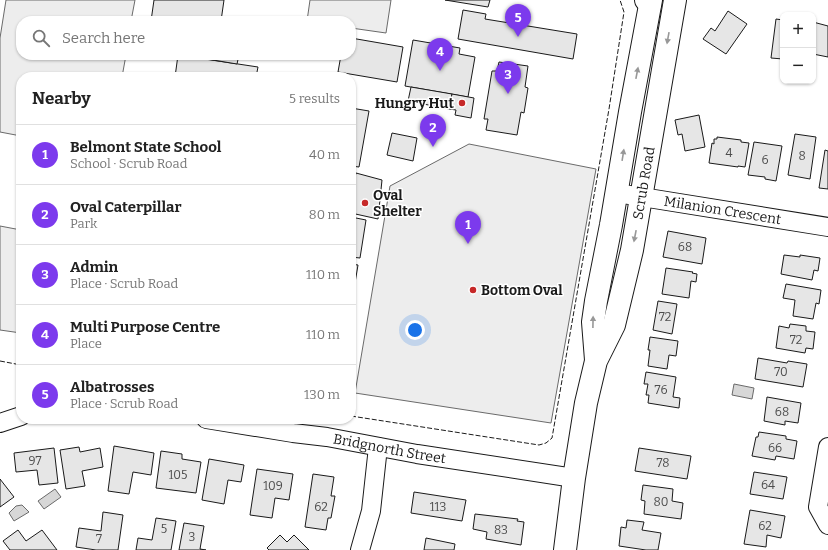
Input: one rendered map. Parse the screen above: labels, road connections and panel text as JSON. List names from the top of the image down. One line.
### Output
{"streets":{"main road":["Scrub Road"],"street":["Milanion Crescent","Bridgnorth Street"]},"crossings":[["Scrub Road","Milanion Crescent"],["Scrub Road","Bridgnorth Street"]],"places":["Hungry Hut","Oval Shelter","Bottom Oval"],"house_numbers":["4","8","6","68","72","72","70","76","68","66","97","78","105","64","109","80","62","113","62","5","83","3","7"],"page":{"pins":["5","4","3","2","1"],"map_buttons":["+","−"],"search":"Search here","heading":["Nearby","5 results"],"list":[{"mark":"1","name":"Belmont State School","note":"School · Scrub Road","value":"40 m"},{"mark":"2","name":"Oval Caterpillar","note":"Park","value":"80 m"},{"mark":"3","name":"Admin","note":"Place · Scrub Road","value":"110 m"},{"mark":"4","name":"Multi Purpose Centre","note":"Place","value":"110 m"},{"mark":"5","name":"Albatrosses","note":"Place · Scrub Road","value":"130 m"}]}}
